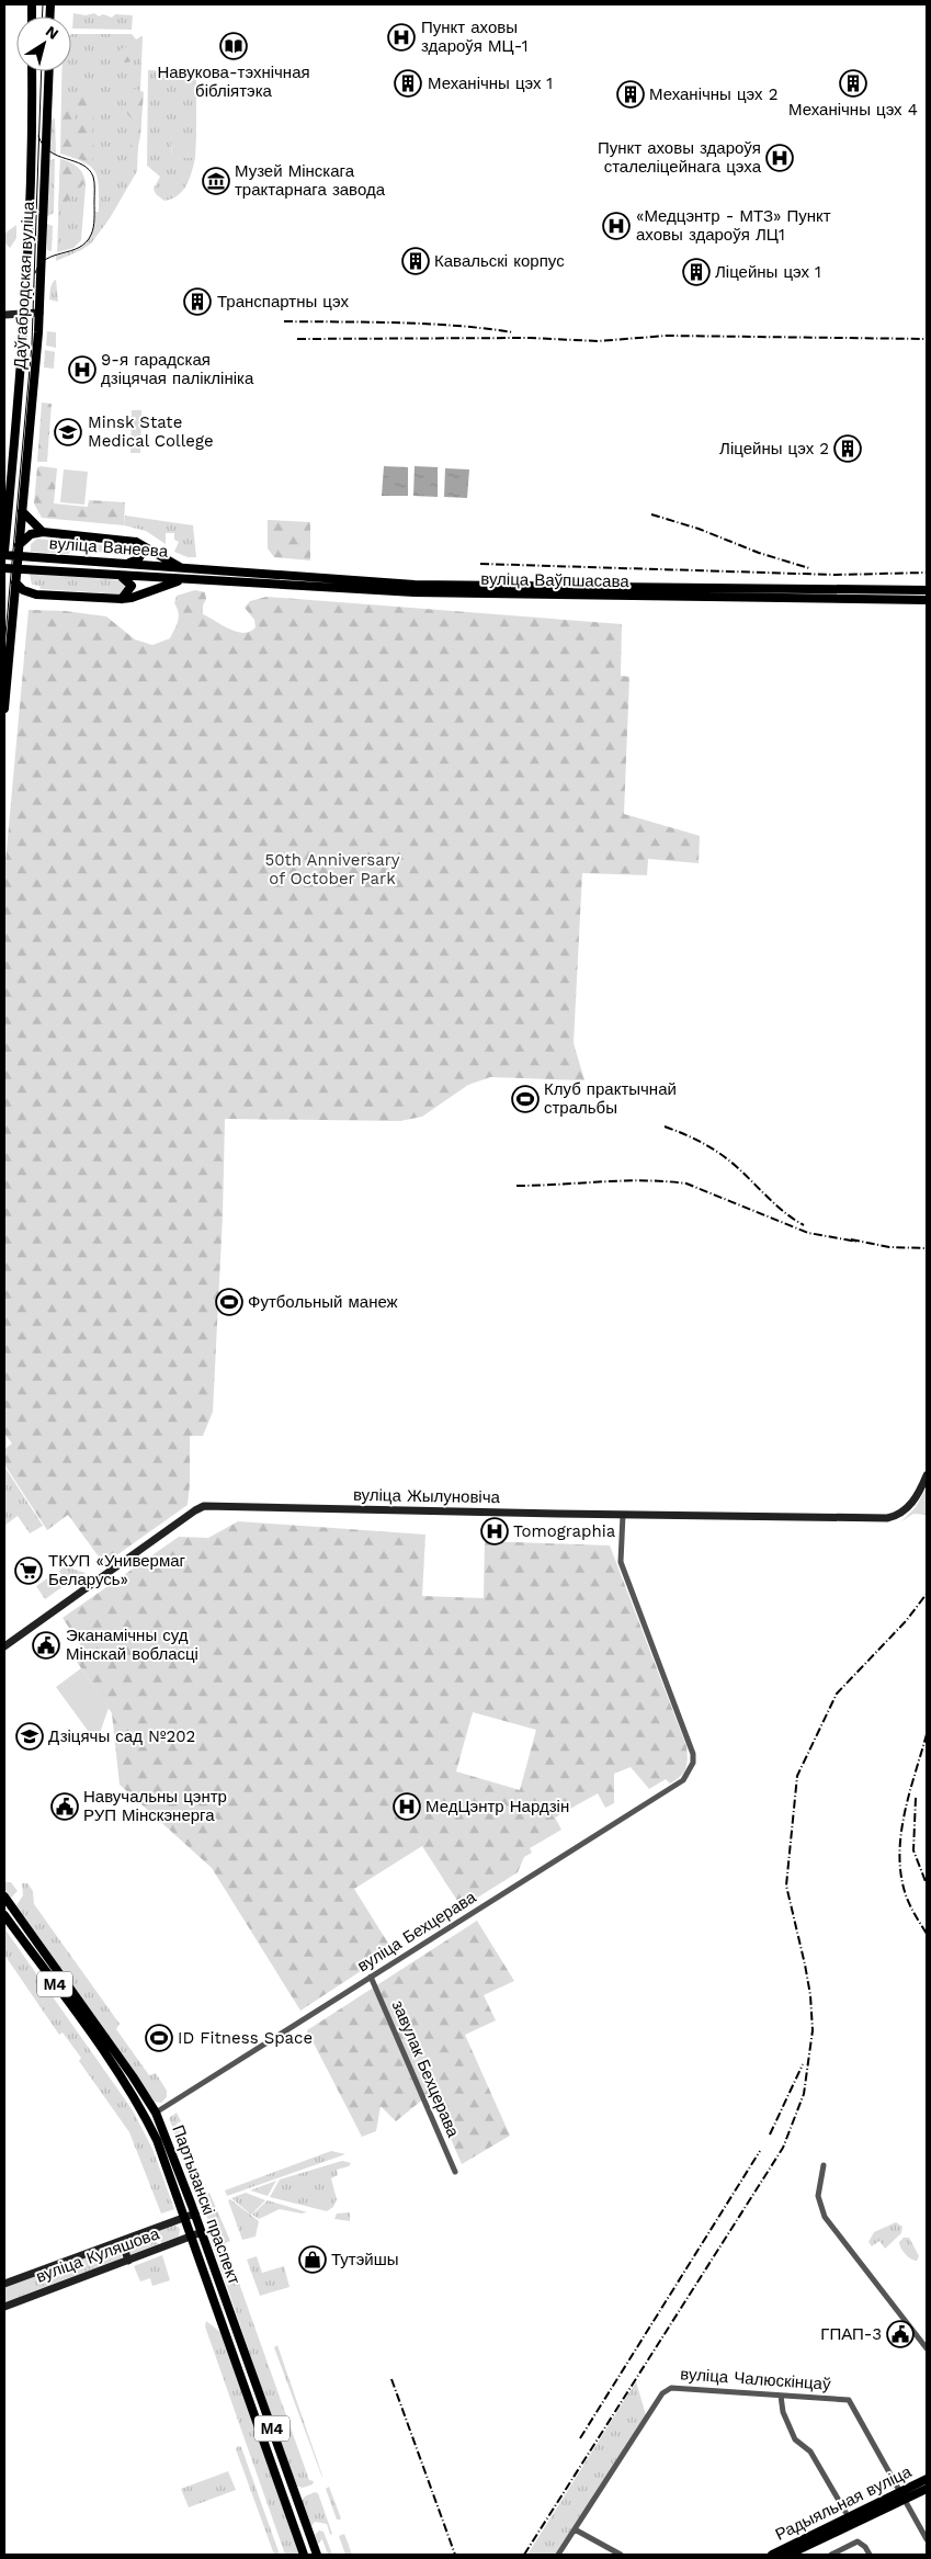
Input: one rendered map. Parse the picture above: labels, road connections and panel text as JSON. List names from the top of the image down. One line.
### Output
{"streets":{"main road":["Даўгабродская вуліца","вуліца Ванеева","вуліца Ваўпшасава","М4","Партызанскі праспект","Радыяльная вуліца"],"street":["вуліца Жылуновіча","вуліца Бехцерава","завулак Бехцерава","вуліца Куляшова","вуліца Чалюскінцаў"]},"crossings":[["Даўгабродская вуліца","вуліца Ванеева"],["вуліца Ванеева","вуліца Ваўпшасава"],["вуліца Жылуновіча","вуліца Бехцерава"],["вуліца Бехцерава","завулак Бехцерава"],["вуліца Бехцерава","Партызанскі праспект"],["Партызанскі праспект","вуліца Куляшова"],["вуліца Чалюскінцаў","Радыяльная вуліца"]],"parks":["50th Anniversary of October Park"],"places":{"hospital":["Пункт аховы здароўя МЦ-1","Пункт аховы здароўя сталеліцейнага цэха","«Медцэнтр - МТЗ» Пункт аховы здароўя ЛЦ1","9-я гарадская дзіцячая паліклініка","Tomographia","МедЦэнтр Нардзін"],"library":["Навукова-тэхнічная бібліятэка"],"building":["Механічны цэх 1","Механічны цэх 4","Механічны цэх 2","Кавальскі корпус","Ліцейны цэх 1","Транспартны цэх","Ліцейны цэх 2"],"museum":["Музей Мінскага трактарнага завода"],"school or university":["Minsk State Medical College","Дзіцячы сад №202"],"sports":["Клуб практычнай стральбы","Футбольный манеж","ID Fitness Space"],"supermarket":["ТКУП «Универмаг Беларусь»"],"public building":["Эканамічны суд Мінскай вобласці","Навучальны цэнтр РУП Мінскэнерга","ГПАП-3"],"shop":["Тутэйшы"]},"north":"top right"}
